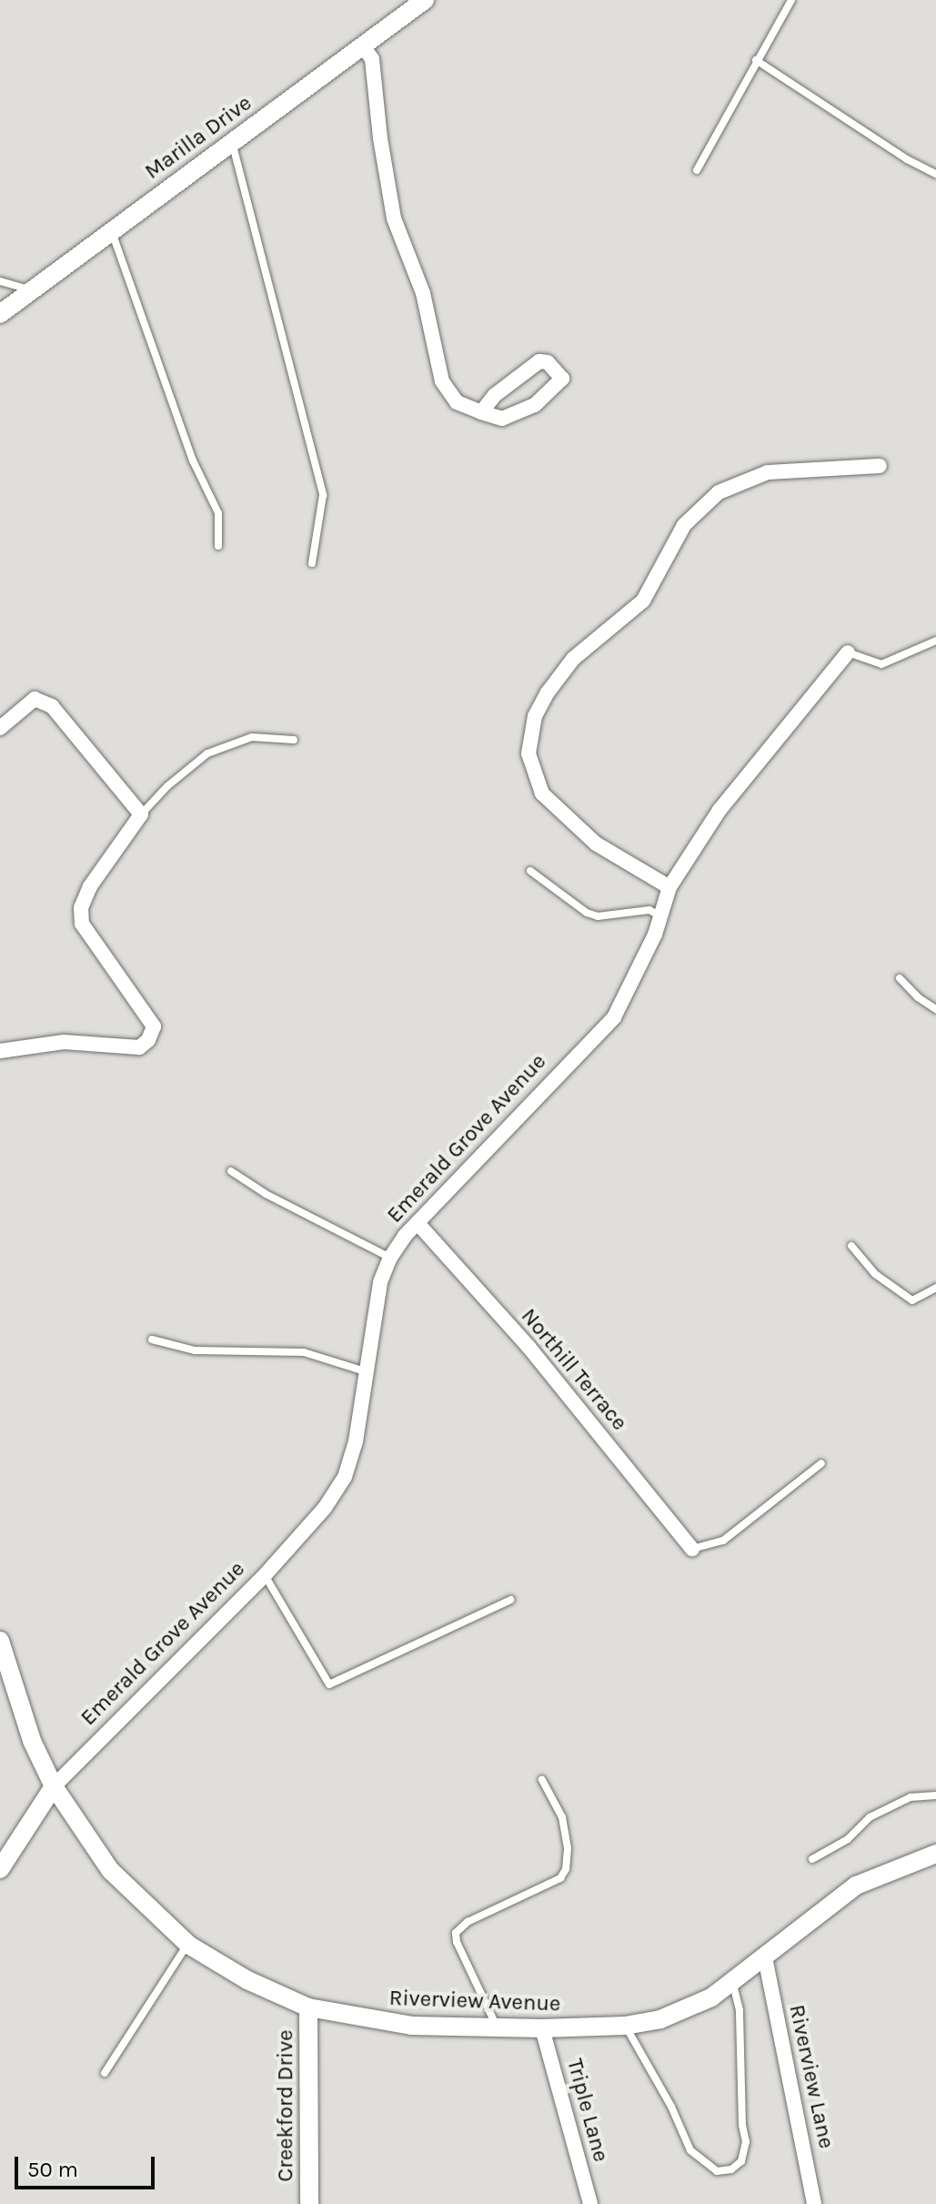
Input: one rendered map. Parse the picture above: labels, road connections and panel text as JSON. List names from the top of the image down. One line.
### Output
{"streets":{"street":["Marilla Drive","Emerald Grove Avenue","Northill Terrace","Riverview Avenue","Riverview Lane","Creekford Drive","Triple Lane"]},"crossings":[["Emerald Grove Avenue","Northill Terrace"],["Emerald Grove Avenue","Riverview Avenue"],["Riverview Avenue","Riverview Lane"],["Riverview Avenue","Creekford Drive"],["Riverview Avenue","Triple Lane"]],"scale_bar":"50 m"}
